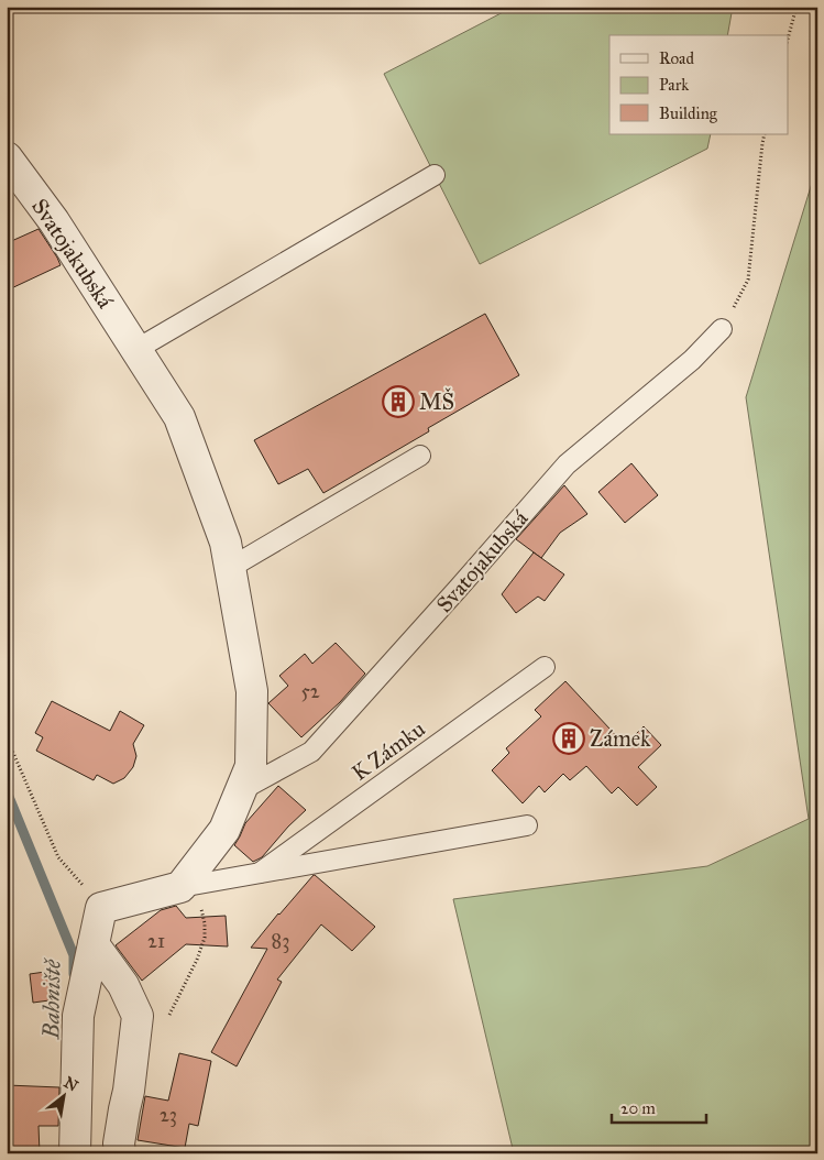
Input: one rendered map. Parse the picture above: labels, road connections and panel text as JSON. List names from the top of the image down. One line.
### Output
{"streets":{"street":["Svatojakubská"],"lane":["K Zámku"]},"water":["Bahniště"],"places":{"building":["MŠ","Zámek"]},"house_numbers":["52","21","83","23"],"legend":["Road","Park","Building"],"scale_bar":"20 m","north":"top right"}
